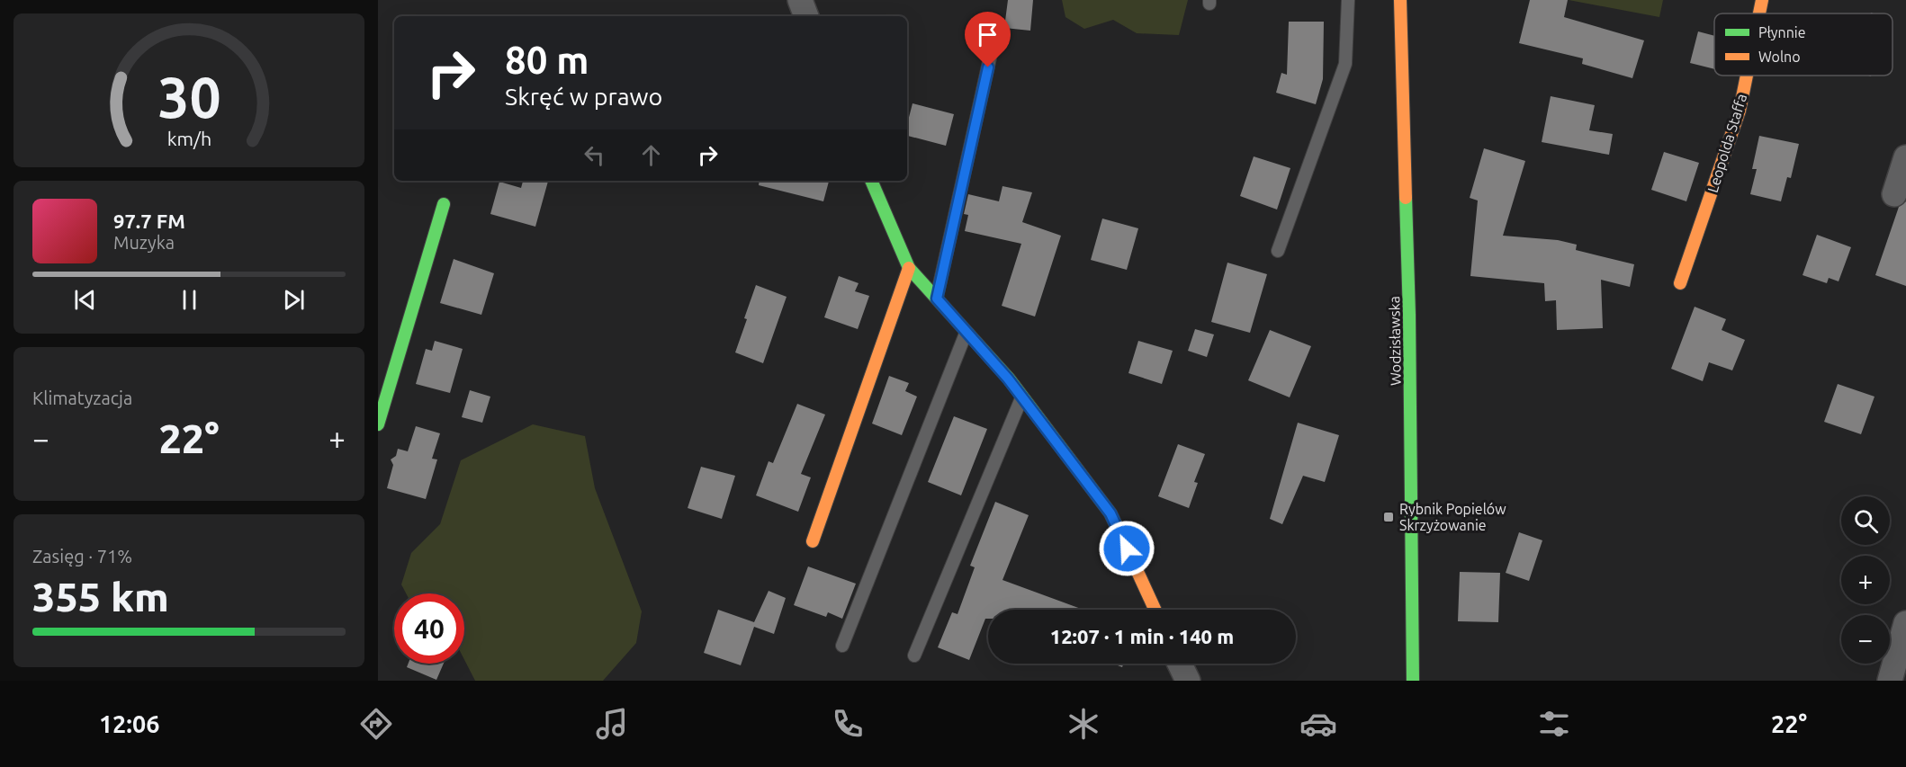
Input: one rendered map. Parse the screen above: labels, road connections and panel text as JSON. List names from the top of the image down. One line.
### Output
{"streets":{"street":["Leopolda Staffa","Wodzisławska"]},"places":{"transit":["Rybnik Popielów Skrzyżowanie"]},"legend":["Płynnie","Wolno"],"page":{"turn":["80 m","Skręć w prawo"],"song":["97.7 FM","Muzyka"],"tile":["Klimatyzacja",["Zasięg · 71%","355 km"]],"heat":["−","22°","+"],"map_buttons":["+","−"],"limit":"40","trip":"12:07 · 1 min · 140 m","tabs":["12:06","22°"],"gauge":["30","km/h"]}}
